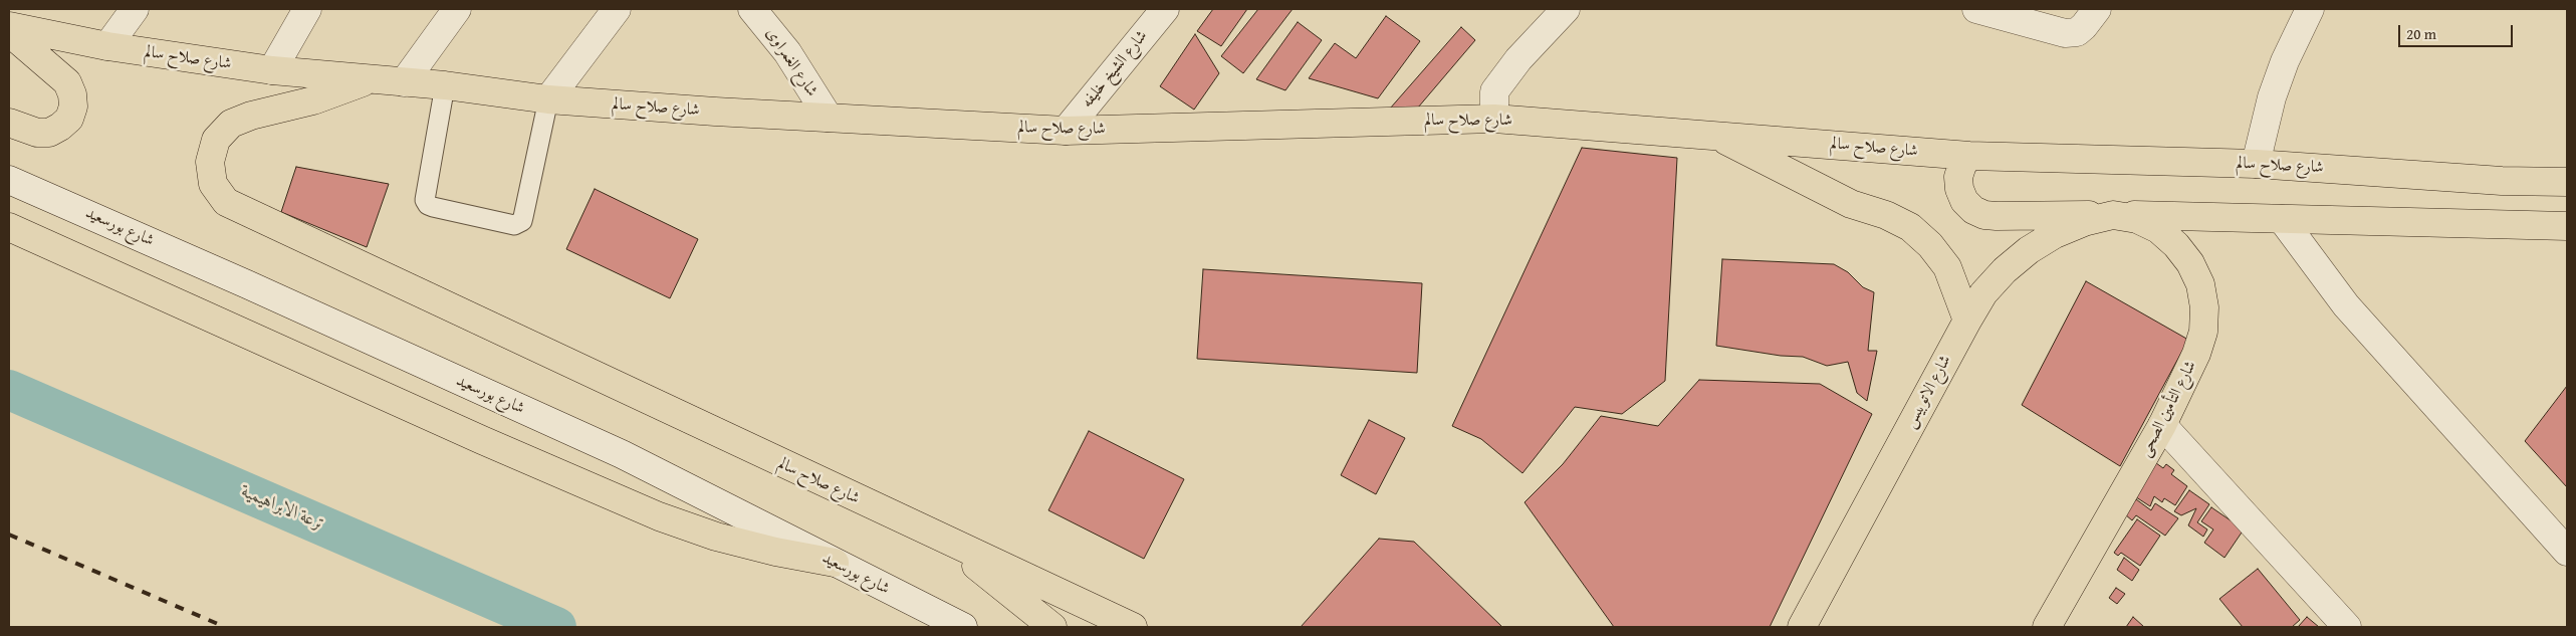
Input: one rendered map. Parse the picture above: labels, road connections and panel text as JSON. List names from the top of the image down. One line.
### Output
{"streets":{"main road":["شارع صلاح سالم","شارع الاتوبيس","شارع التأمين الصحى"],"street":["شارع الغمراوى","شارع الشيخ خليفه","شارع بورسعيد"]},"crossings":[["شارع صلاح سالم","شارع الغمراوى"],["شارع صلاح سالم","شارع الشيخ خليفه"],["شارع الاتوبيس","شارع التأمين الصحى"]],"water":["ترعة الابراهيمية"],"scale_bar":"20 m"}
